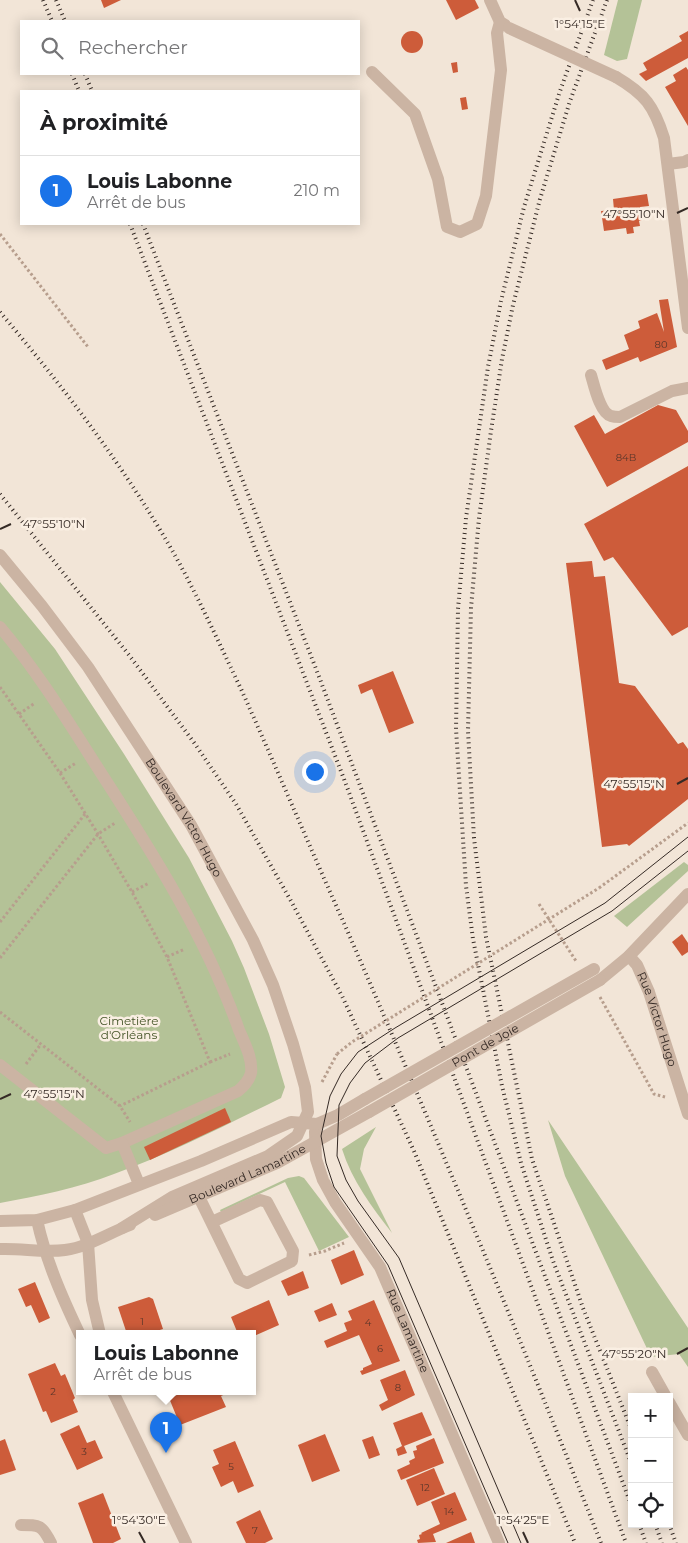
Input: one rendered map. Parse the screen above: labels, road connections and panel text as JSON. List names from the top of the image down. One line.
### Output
{"streets":{"street":["Boulevard Victor Hugo","Rue Victor Hugo","Pont de Joie","Boulevard Lamartine","Rue Lamartine"]},"crossings":[["Boulevard Victor Hugo","Boulevard Lamartine"],["Pont de Joie","Boulevard Lamartine"],["Boulevard Lamartine","Rue Lamartine"]],"parks":["Cimetière d'Orléans"],"house_numbers":["80","84B","1","4","6","8","2","3","5","12","14","7"],"page":{"search":"Rechercher","heading":"À proximité","list":[{"mark":"1","name":"Louis Labonne","note":"Arrêt de bus","value":"210 m"}],"popup":["Louis Labonne","Arrêt de bus"],"map_buttons":["+","−"],"pins":"1"},"coordinates":["1°54'15\"E","47°55'10\"N","47°55'15\"N","47°55'20\"N","1°54'30\"E","1°54'25\"E"]}
